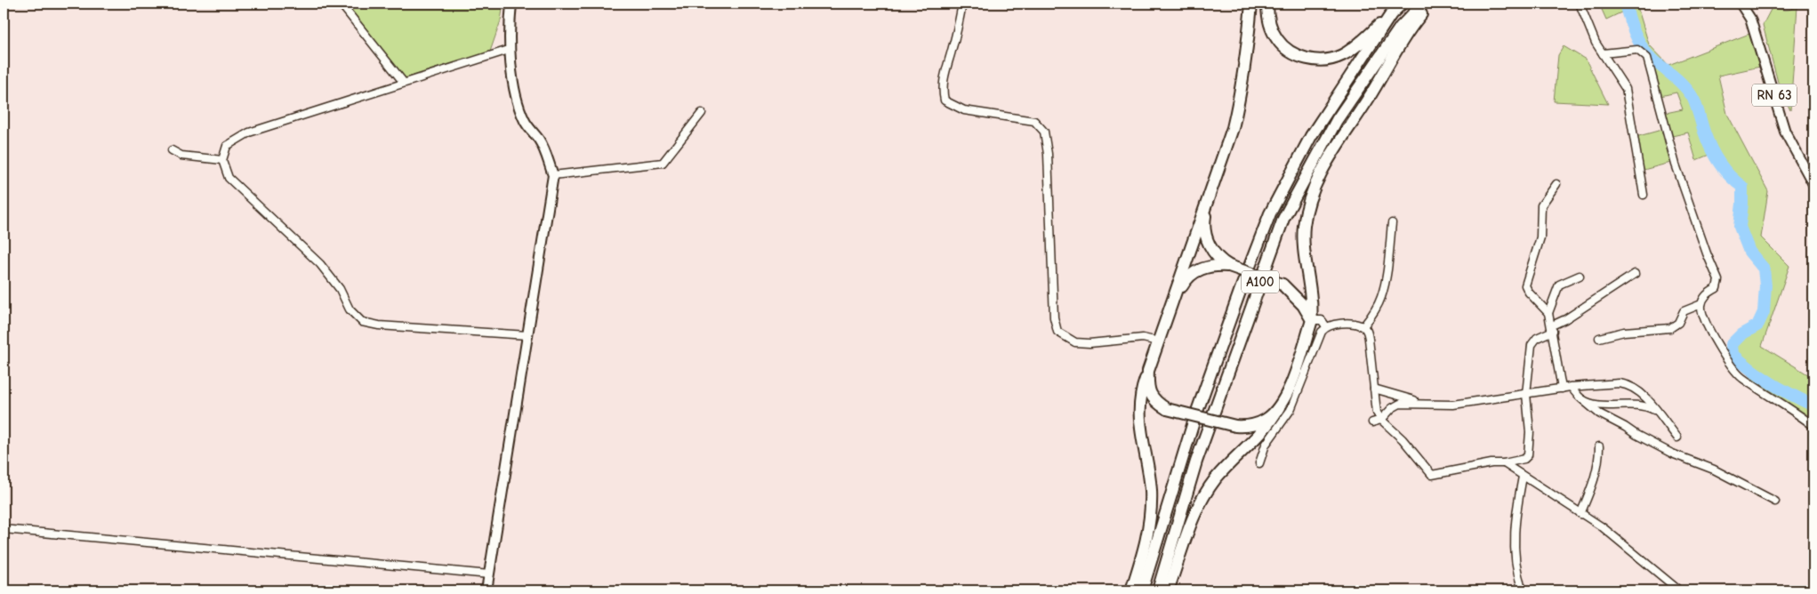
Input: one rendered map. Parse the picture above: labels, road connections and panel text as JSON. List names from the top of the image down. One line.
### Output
{"streets":{"highway":["A100"],"main road":["RN 63"]}}
